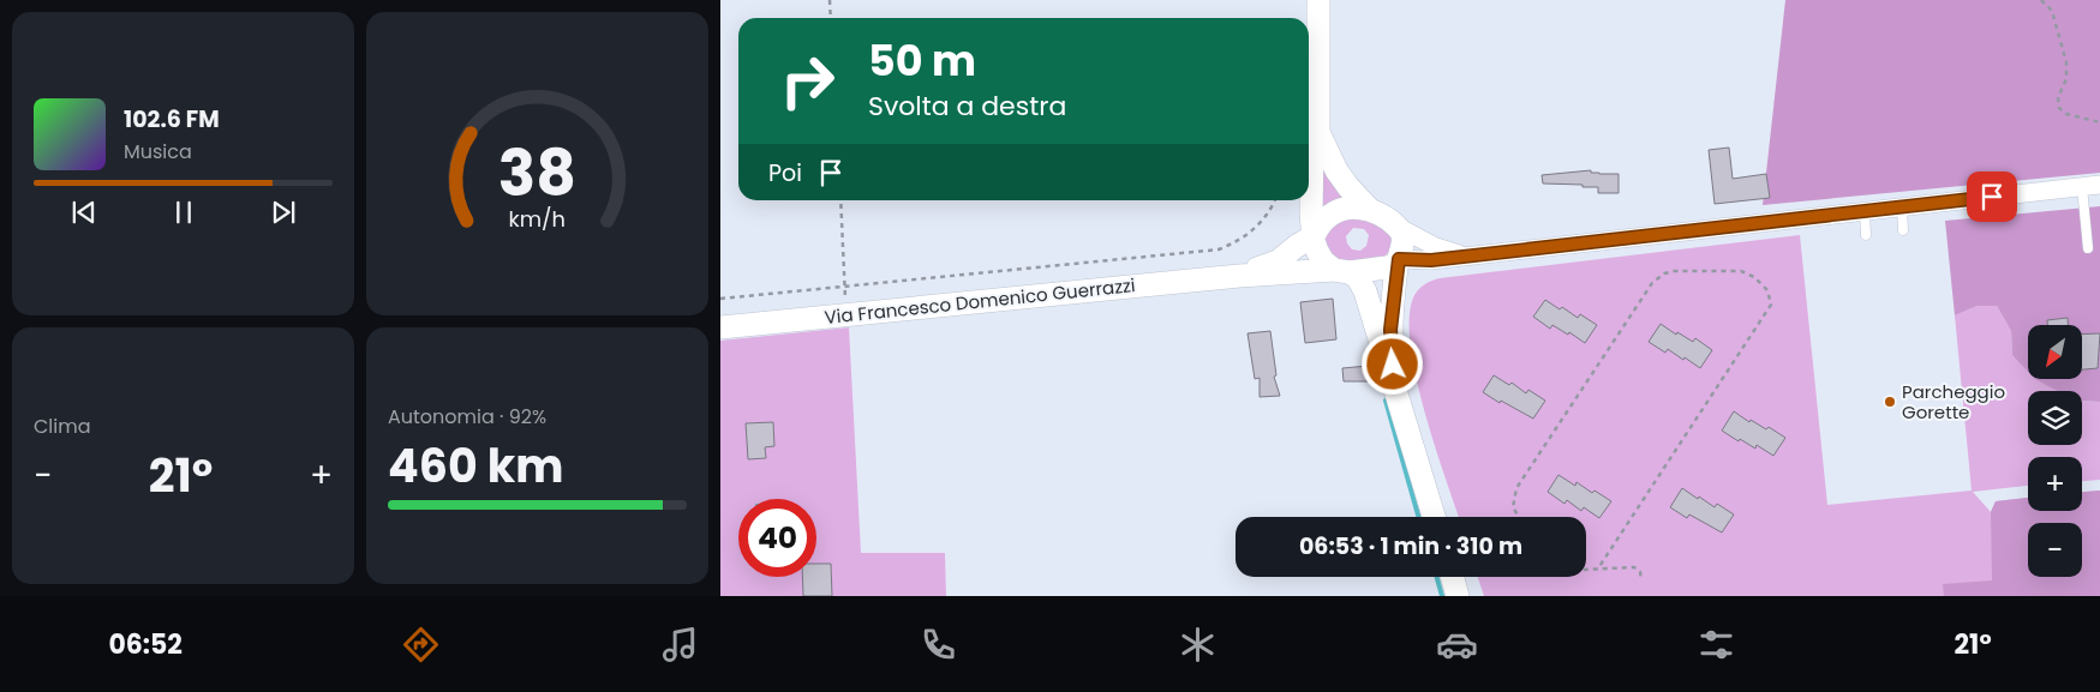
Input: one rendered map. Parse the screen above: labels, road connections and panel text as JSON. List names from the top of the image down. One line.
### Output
{"streets":{"street":["Via Francesco Domenico Guerrazzi"]},"places":["Parcheggio Gorette"],"north":"bottom left","page":{"turn":["50 m","Svolta a destra"],"song":["102.6 FM","Musica"],"then":"Poi","map_buttons":["+","−"],"tile":["Clima",["Autonomia · 92%","460 km"]],"heat":["−","21°","+"],"limit":"40","trip":"06:53 · 1 min · 310 m","tabs":["06:52","21°"],"gauge":["38","km/h"]}}
